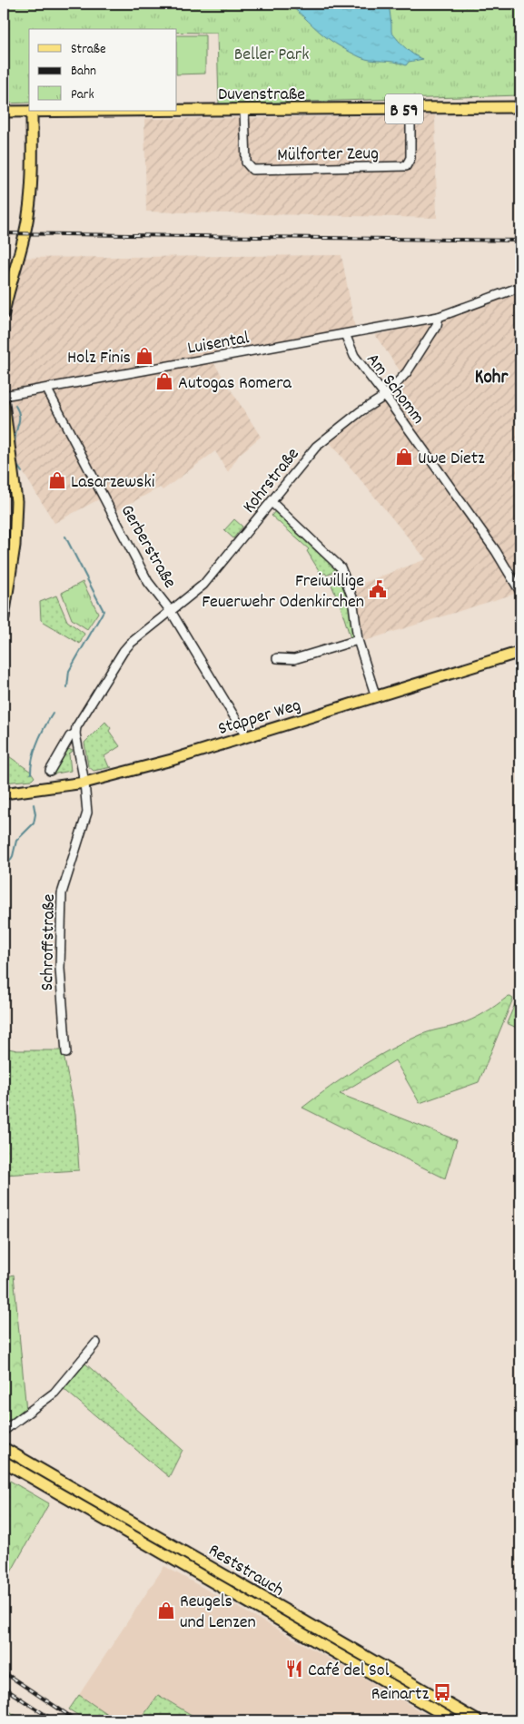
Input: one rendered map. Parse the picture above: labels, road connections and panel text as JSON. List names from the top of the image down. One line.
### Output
{"streets":{"main road":["Duvenstraße","B 59","Stapper Weg","Reststrauch"],"street":["Mülforter Zeug","Luisental","Am Schomm","Kohrstraße","Gerberstraße","Schroffstraße"]},"crossings":[["Duvenstraße","Mülforter Zeug"],["Luisental","Am Schomm"],["Luisental","Kohrstraße"],["Luisental","Gerberstraße"],["Am Schomm","Kohrstraße"],["Kohrstraße","Gerberstraße"],["Gerberstraße","Stapper Weg"],["Stapper Weg","Schroffstraße"]],"districts":["Kohr"],"parks":["Beller Park"],"places":{"shop":["Holz Finis","Autogas Romera","Uwe Dietz","Lasarzewski","Reugels und Lenzen"],"public building":["Freiwillige Feuerwehr Odenkirchen"],"restaurant":["Café del Sol"],"bus stop":["Reinartz"]},"legend":["Straße","Bahn","Park"]}
